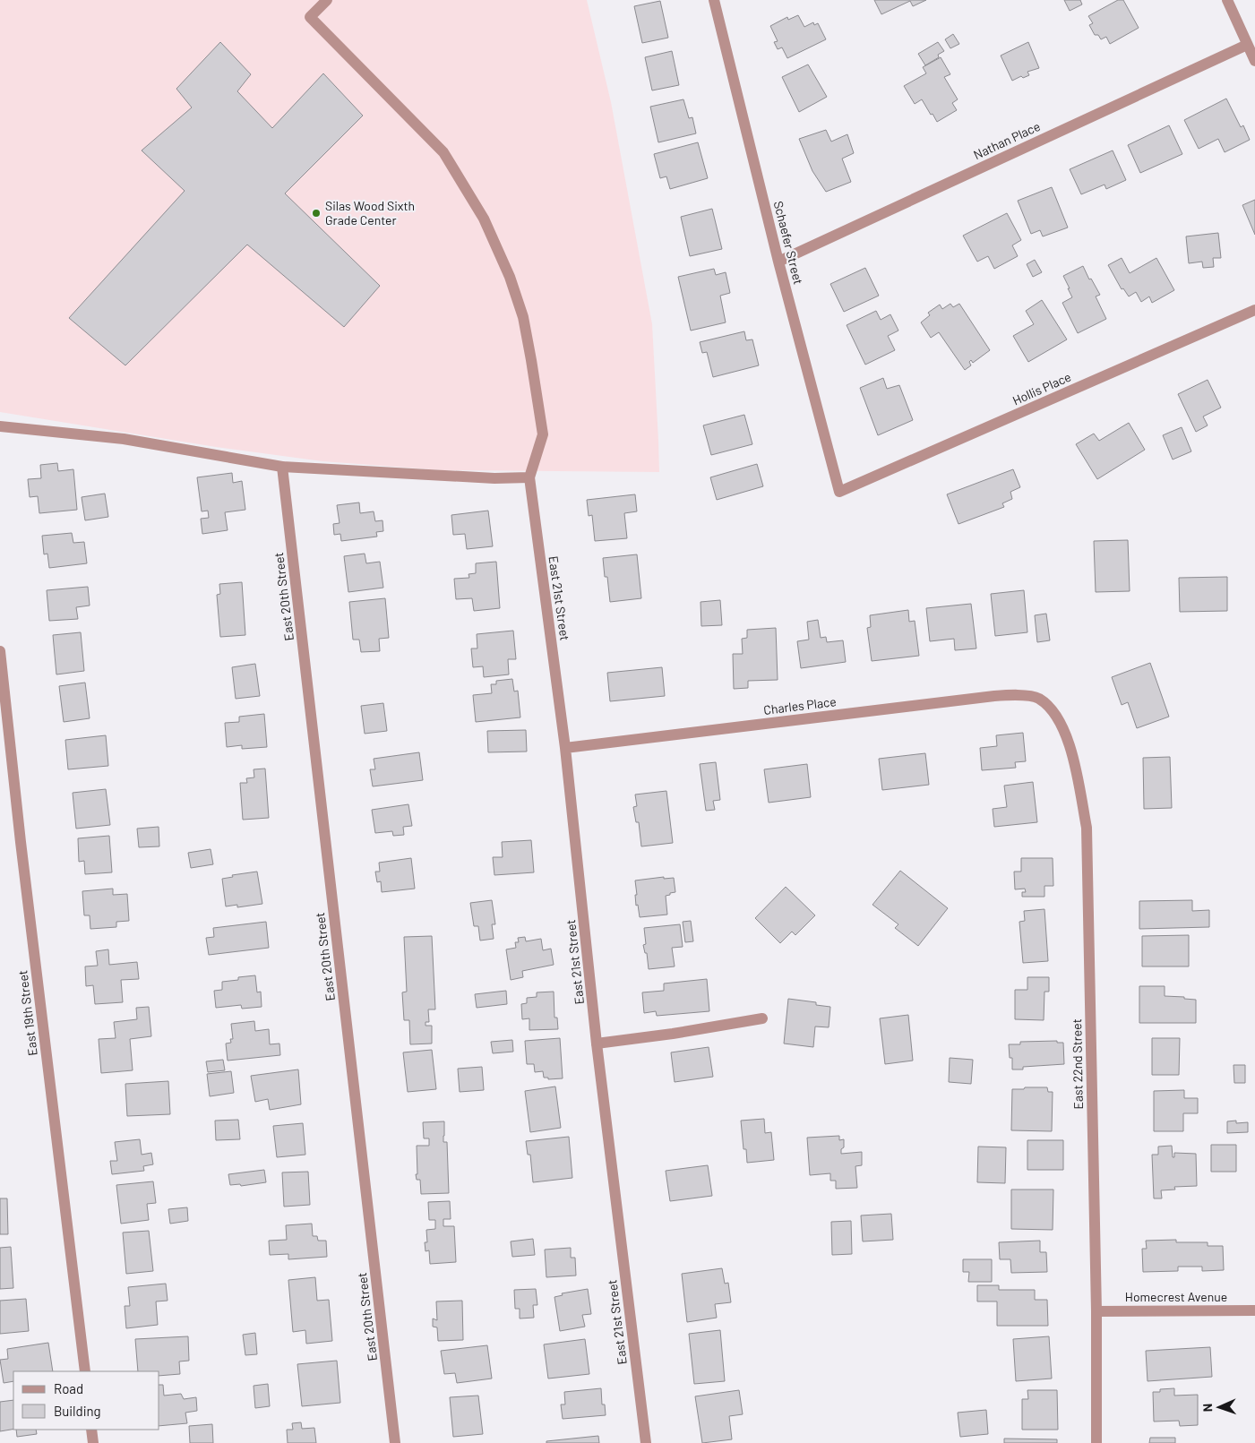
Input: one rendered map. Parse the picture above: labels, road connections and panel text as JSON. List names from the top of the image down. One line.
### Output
{"streets":{"street":["Nathan Place","Schaefer Street","Hollis Place","East 20th Street","East 21st Street","Charles Place","East 19th Street","East 22nd Street","Homecrest Avenue"]},"crossings":[["Nathan Place","Schaefer Street"],["Schaefer Street","Hollis Place"],["East 21st Street","Charles Place"],["Charles Place","East 22nd Street"],["East 22nd Street","Homecrest Avenue"]],"places":["Silas Wood Sixth Grade Center"],"legend":["Road","Building"],"north":"left"}
